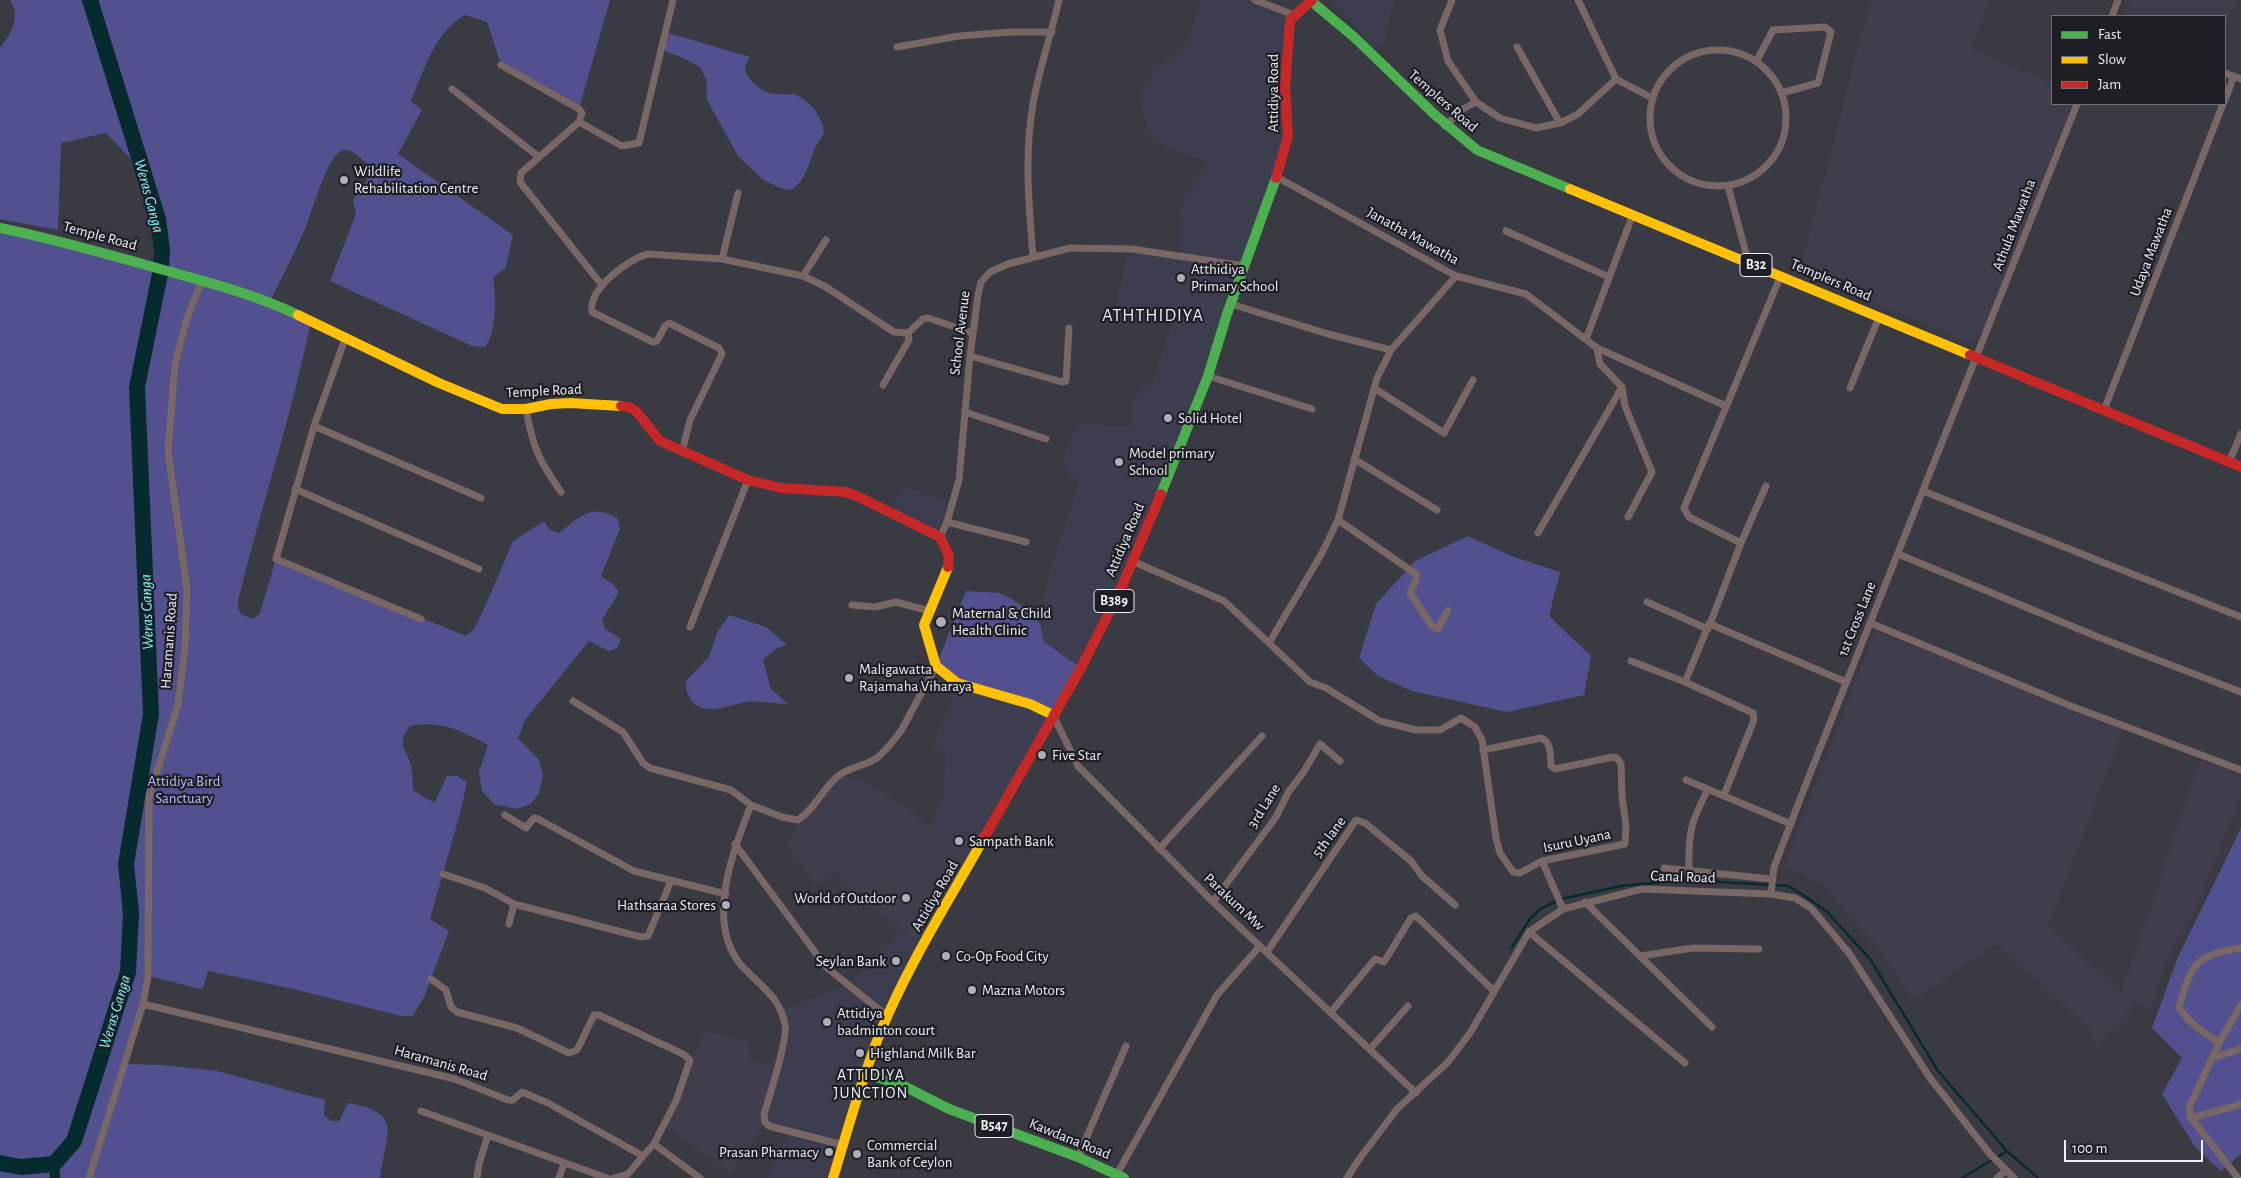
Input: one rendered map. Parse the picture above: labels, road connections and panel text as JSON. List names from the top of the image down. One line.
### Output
{"streets":{"main road":["Attidiya Road","Templers Road","Temple Road","B32","B389","B547","Kawdana Road"],"street":["Athula Mawatha","Janatha Mawatha","Udaya Mawatha","School Avenue","1st Cross Lane","Haramanis Road","3rd Lane","5th lane","Isuru Uyana","Canal Road","Parakum Mw"]},"crossings":[["Attidiya Road","Janatha Mawatha"],["Attidiya Road","School Avenue"],["Attidiya Road","Parakum Mw"],["Attidiya Road","Kawdana Road"],["Templers Road","Athula Mawatha"],["Templers Road","Udaya Mawatha"],["Templers Road","1st Cross Lane"],["Athula Mawatha","1st Cross Lane"],["Temple Road","School Avenue"],["Temple Road","Haramanis Road"],["1st Cross Lane","Canal Road"],["3rd Lane","Parakum Mw"],["5th lane","Parakum Mw"],["Canal Road","Parakum Mw"]],"districts":["ATHTHIDIYA","ATTIDIYA JUNCTION"],"water":["Weras Ganga"],"parks":["Attidiya Bird Sanctuary"],"places":["Wildlife Rehabilitation Centre","Atthidiya Primary School","Solid Hotel","Model primary School","Maternal & Child Health Clinic","Maligawatta Rajamaha Viharaya","Five Star","Sampath Bank","World of Outdoor","Hathsaraa Stores","Co-Op Food City","Seylan Bank","Mazna Motors","Attidiya badminton court","Highland Milk Bar","Prasan Pharmacy","Commercial Bank of Ceylon"],"legend":["Fast","Slow","Jam"],"scale_bar":"100 m"}
